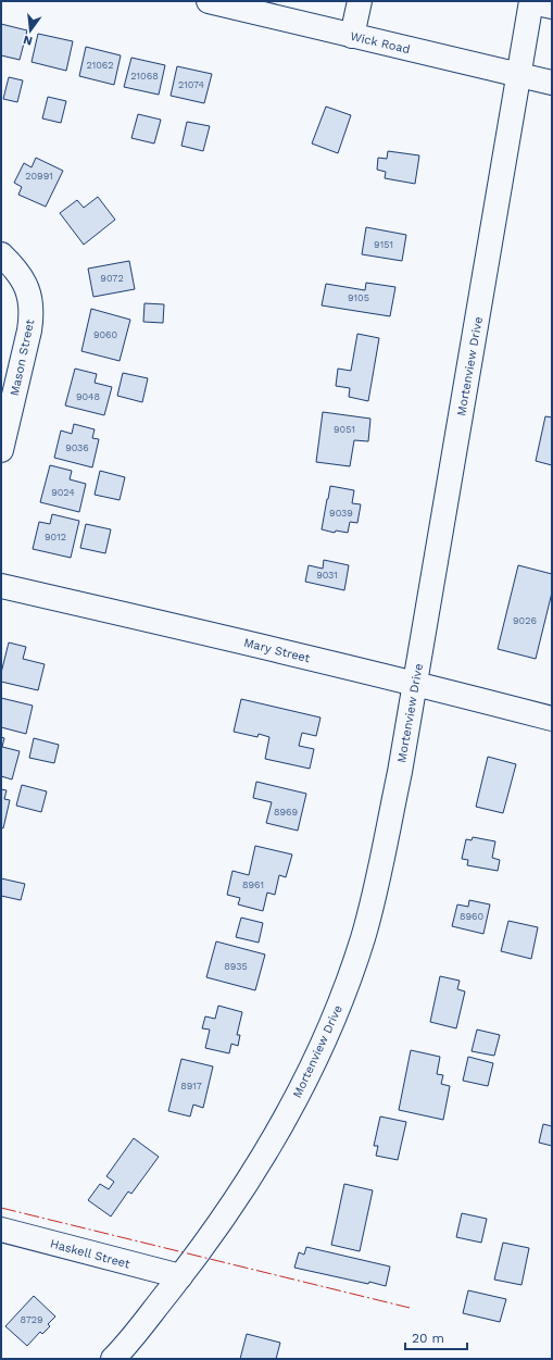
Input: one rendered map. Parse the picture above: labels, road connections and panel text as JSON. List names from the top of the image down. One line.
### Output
{"streets":{"street":["Wick Road","Mason Street","Mortenview Drive","Mary Street","Haskell Street"]},"crossings":[["Wick Road","Mortenview Drive"],["Mortenview Drive","Mary Street"],["Mortenview Drive","Haskell Street"]],"house_numbers":["21062","21068","21074","20991","9151","9072","9105","9060","9048","9051","9036","9024","9039","9012","9031","9026","8969","8961","8960","8935","8917","8729"],"scale_bar":"20 m","north":"bottom"}
